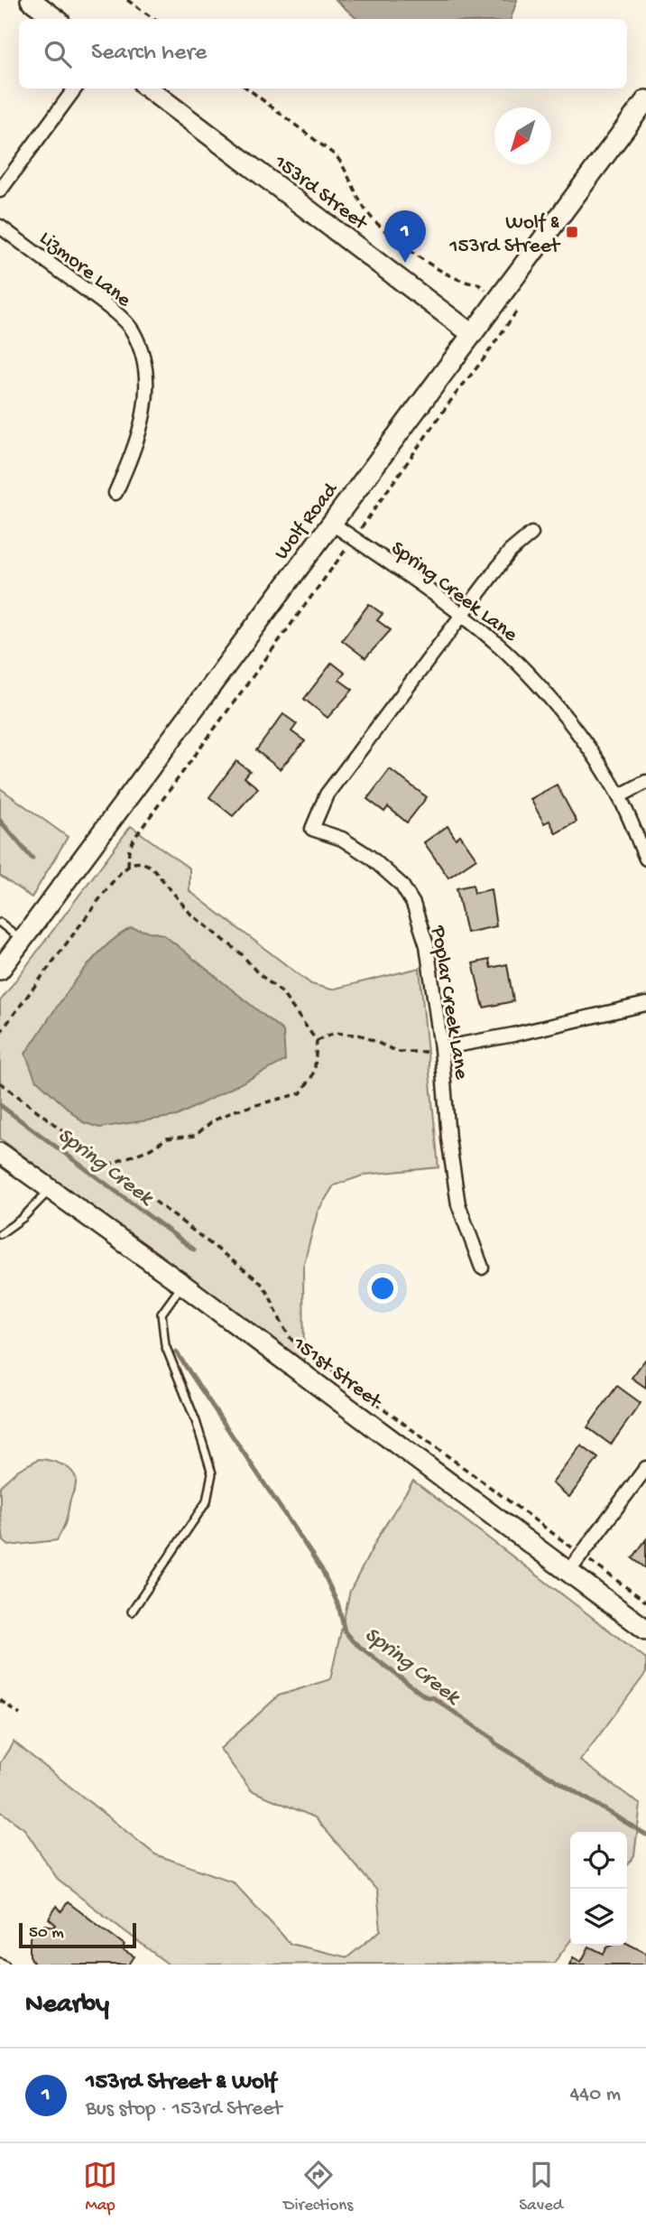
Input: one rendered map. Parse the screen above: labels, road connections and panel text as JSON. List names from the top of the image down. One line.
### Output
{"streets":{"street":["153rd Street","Lizmore Lane","Wolf Road","Spring Creek Lane","Poplar Creek Lane","151st Street"]},"crossings":[["153rd Street","Wolf Road"],["Wolf Road","Spring Creek Lane"],["Spring Creek Lane","Poplar Creek Lane"]],"water":["Spring Creek"],"places":{"transit":["Wolf & 153rd Street"]},"scale_bar":"50 m","north":"bottom left","page":{"search":"Search here","pins":"1","scale":"50 m","heading":"Nearby","list":[{"mark":"1","name":"153rd Street & Wolf","note":"Bus stop · 153rd Street","value":"440 m"}],"nav":["Map","Directions","Saved"]}}
